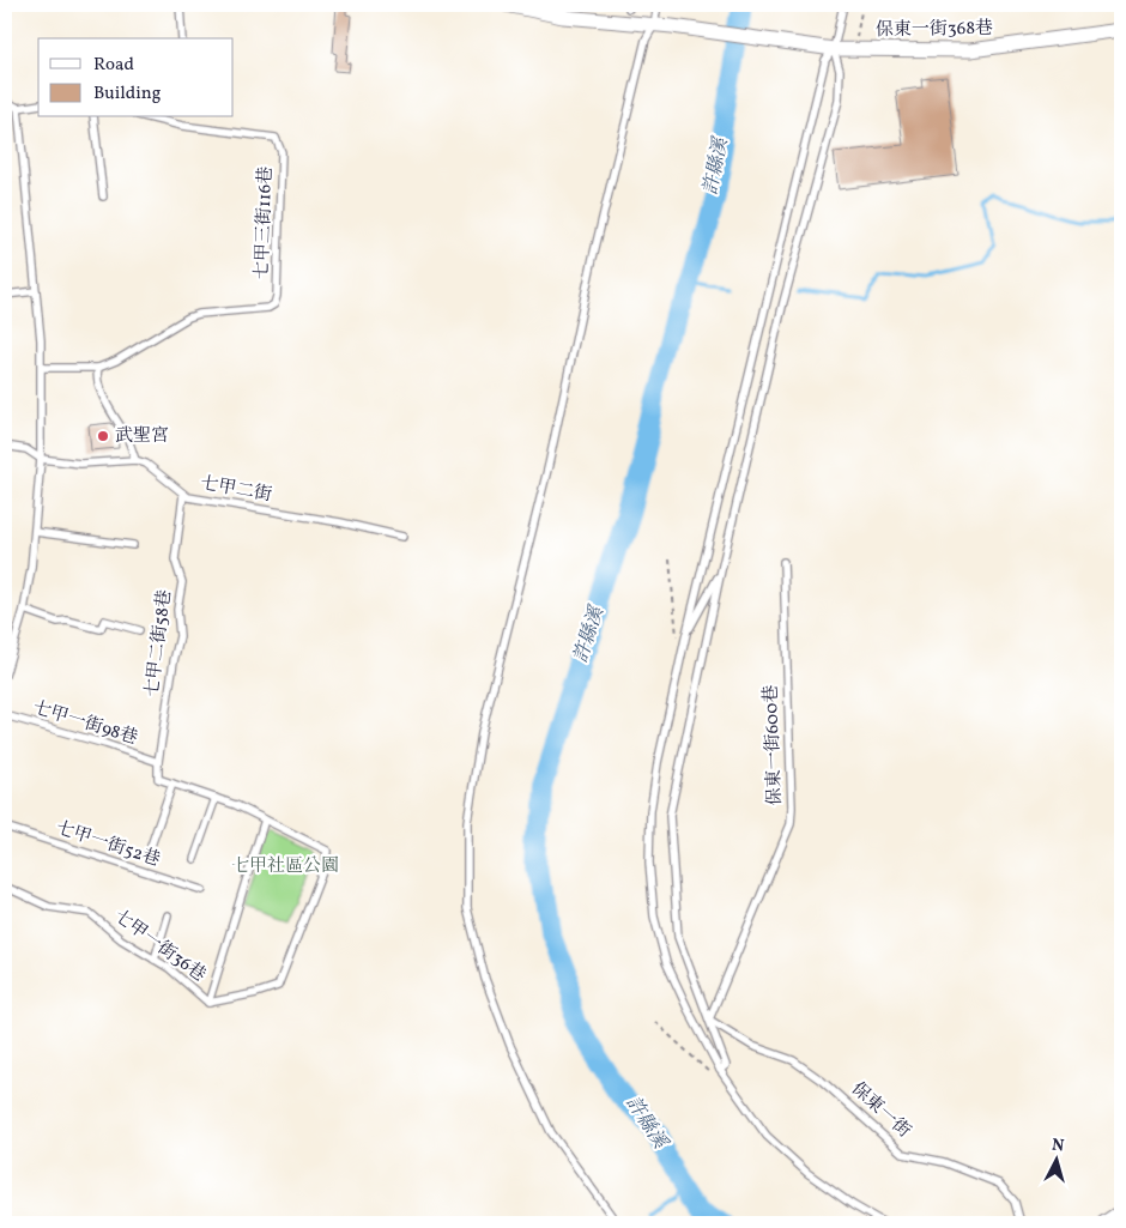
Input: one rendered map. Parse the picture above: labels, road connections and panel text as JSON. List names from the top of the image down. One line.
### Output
{"streets":{"street":["保東一街368巷"],"lane":["七甲三街116巷","七甲二街","七甲二街58巷","七甲一街98巷","保東一街600巷","七甲一街52巷","七甲一街36巷","保東一街"]},"crossings":[["七甲二街","七甲二街58巷"],["七甲二街58巷","七甲一街98巷"],["保東一街600巷","保東一街"]],"water":["許縣溪"],"parks":["七甲社區公園"],"places":["武聖宮"],"legend":["Road","Building"],"north":"top"}
